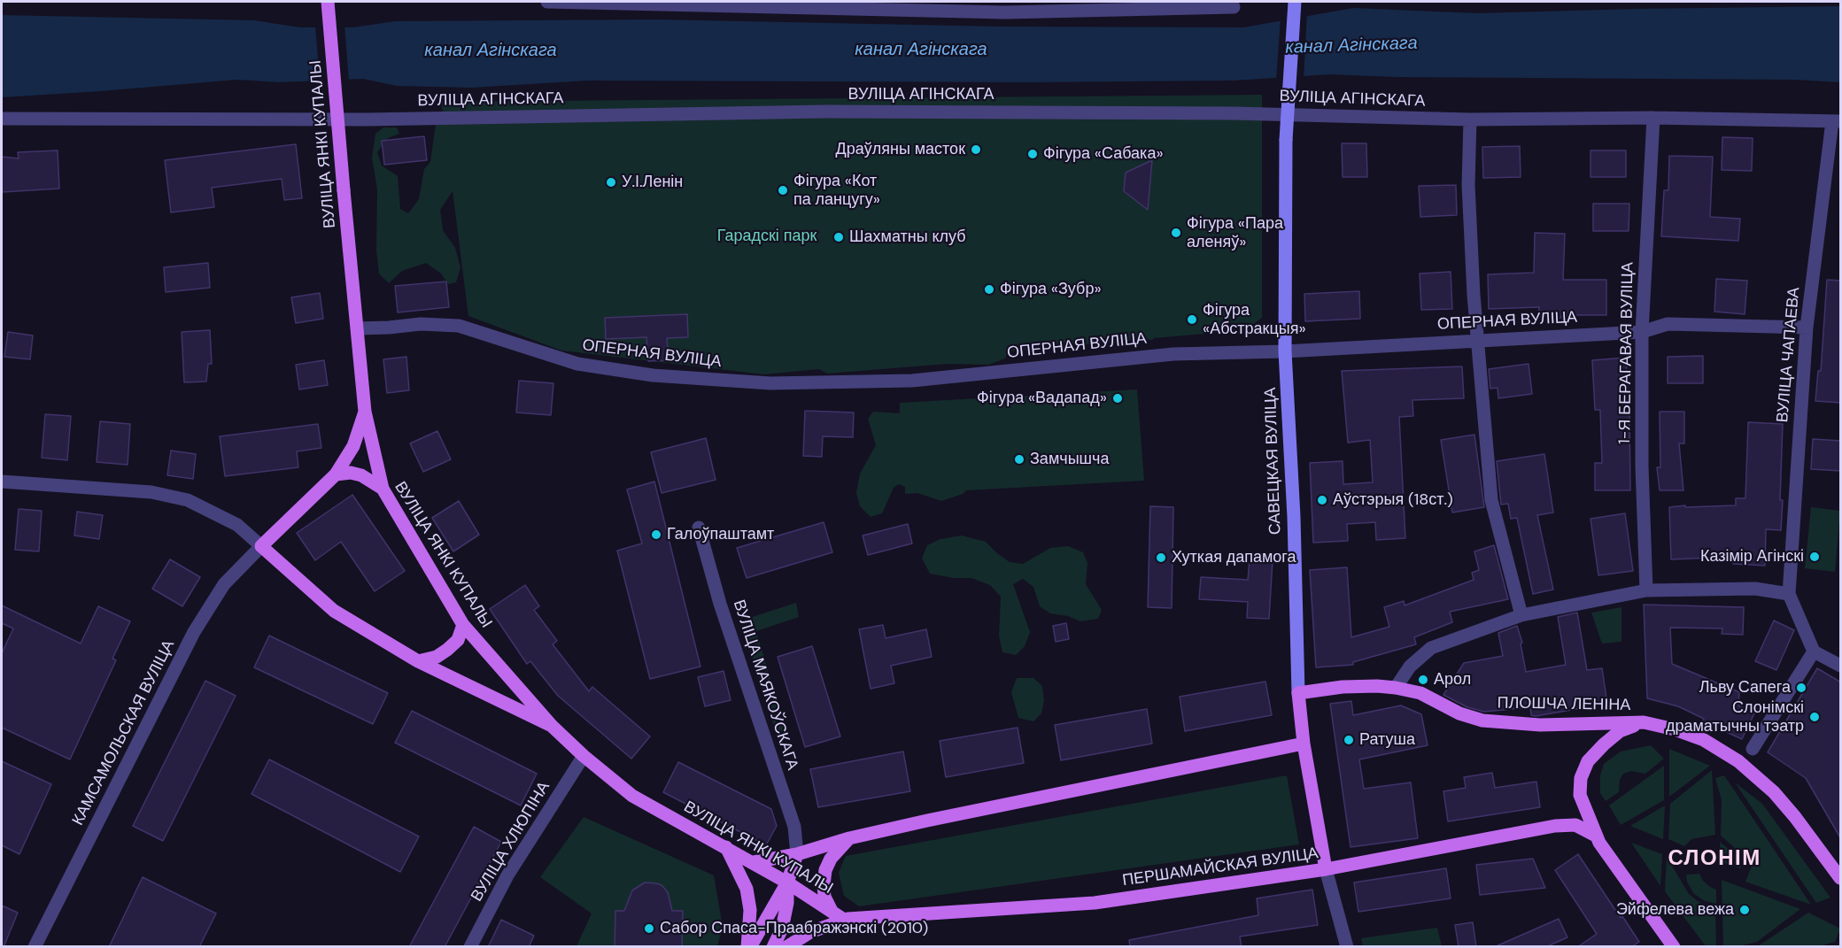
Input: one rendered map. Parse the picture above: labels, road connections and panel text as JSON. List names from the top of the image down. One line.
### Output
{"streets":{"main road":["ВУЛІЦА ЯНКІ КУПАЛЫ","САВЕЦКАЯ ВУЛІЦА","ПЛОШЧА ЛЕНІНА","ПЕРШАМАЙСКАЯ ВУЛІЦА"],"street":["ВУЛІЦА АГІНСКАГА","ОПЕРНАЯ ВУЛІЦА","1-Я БЕРАГАВАЯ ВУЛІЦА","ВУЛІЦА ЧАПАЕВА","ВУЛІЦА МАЯКОЎСКАГА","КАМСАМОЛЬСКАЯ ВУЛІЦА","ВУЛІЦА ХЛЮПІНА"]},"crossings":[["ВУЛІЦА АГІНСКАГА","1-Я БЕРАГАВАЯ ВУЛІЦА"],["ВУЛІЦА АГІНСКАГА","ВУЛІЦА ЧАПАЕВА"],["ВУЛІЦА ЯНКІ КУПАЛЫ","ОПЕРНАЯ ВУЛІЦА"],["ВУЛІЦА ЯНКІ КУПАЛЫ","ВУЛІЦА ХЛЮПІНА"],["ВУЛІЦА ЯНКІ КУПАЛЫ","ПЕРШАМАЙСКАЯ ВУЛІЦА"],["ОПЕРНАЯ ВУЛІЦА","1-Я БЕРАГАВАЯ ВУЛІЦА"],["ОПЕРНАЯ ВУЛІЦА","ВУЛІЦА ЧАПАЕВА"],["ОПЕРНАЯ ВУЛІЦА","САВЕЦКАЯ ВУЛІЦА"],["САВЕЦКАЯ ВУЛІЦА","ПЛОШЧА ЛЕНІНА"],["САВЕЦКАЯ ВУЛІЦА","ПЕРШАМАЙСКАЯ ВУЛІЦА"],["ПЛОШЧА ЛЕНІНА","ПЕРШАМАЙСКАЯ ВУЛІЦА"]],"districts":["СЛОНІМ"],"water":["канал Агінскага"],"parks":["Гарадскі парк"],"places":["Драўляны масток","Фігура «Сабака»","У.І.Ленін","Фігура «Кот па ланцугу»","Фігура «Пара аленяў»","Шахматны клуб","Фігура «Зубр»","Фігура «Абстракцыя»","Фігура «Вадапад»","Замчышча","Аўстэрыя (18ст.)","Галоўпаштамт","Казімір Агінскі","Хуткая дапамога","Арол","Льву Сапега","Слонімскі драматычны тэатр","Ратуша","Эйфелева вежа","Сабор Спаса-Праабражэнскі (2010)"]}
